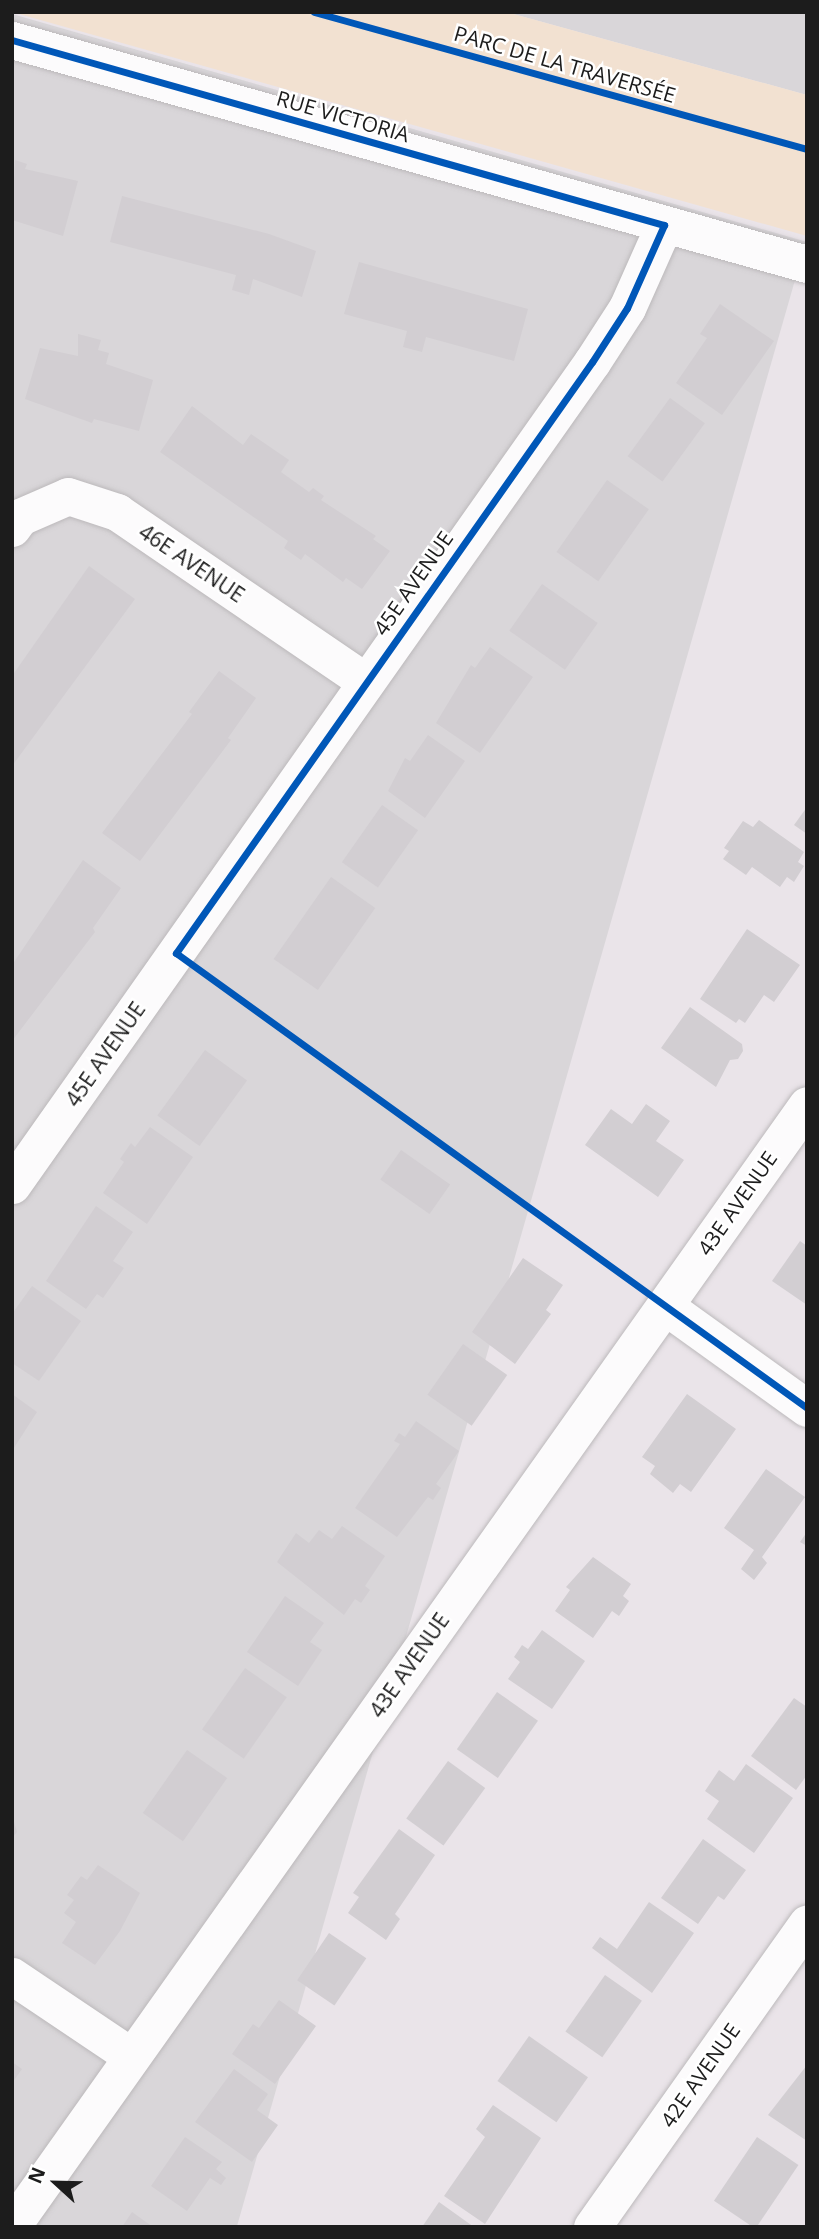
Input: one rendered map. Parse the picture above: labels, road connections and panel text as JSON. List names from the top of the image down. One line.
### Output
{"streets":{"street":["RUE VICTORIA","46E AVENUE","45E AVENUE","43E AVENUE","42E AVENUE"],"cycle path":["PARC DE LA TRAVERSÉE"]},"crossings":[["RUE VICTORIA","45E AVENUE"],["46E AVENUE","45E AVENUE"]],"north":"left"}
